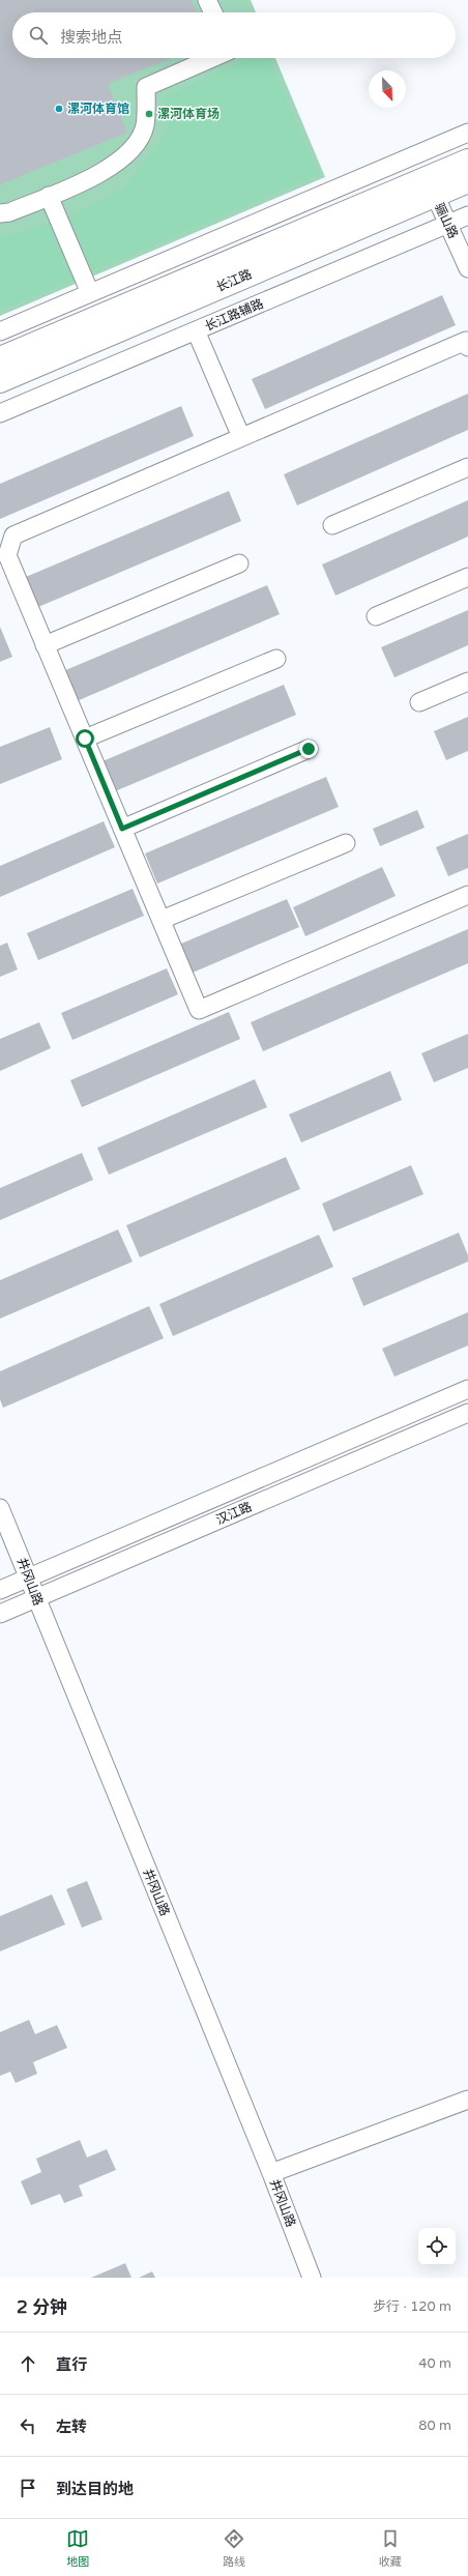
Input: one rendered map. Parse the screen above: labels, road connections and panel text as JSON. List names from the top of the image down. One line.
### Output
{"streets":{"main road":["长江路"],"street":["骊山路","长江路辅路","汉江路","井冈山路"]},"crossings":[["骊山路","长江路"],["骊山路","长江路辅路"],["汉江路","井冈山路"]],"places":["漯河体育馆","漯河体育场"],"north":"bottom right","page":{"search":"搜索地点","heading":["2 分钟","步行 · 120 m"],"list":[["直行","40 m"],["左转","80 m"],"到达目的地"],"nav":["地图","路线","收藏"]}}
